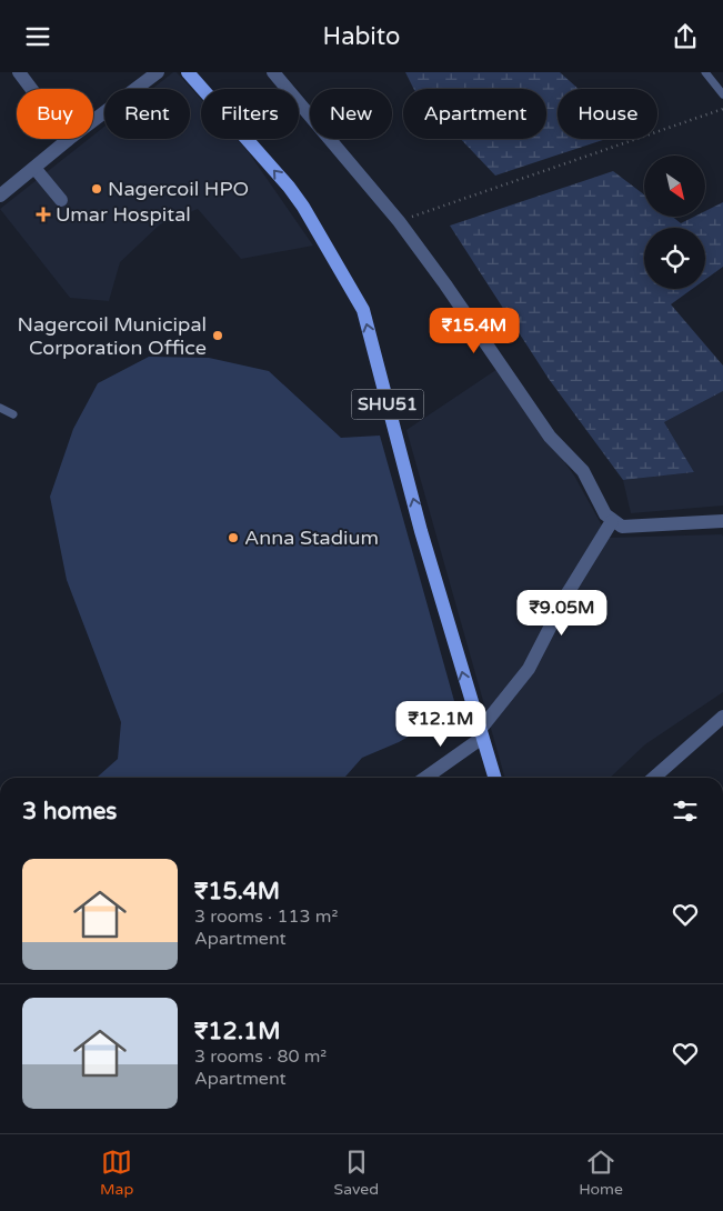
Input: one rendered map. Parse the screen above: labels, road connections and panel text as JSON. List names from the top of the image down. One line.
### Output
{"streets":{"main road":["SHU51"]},"places":{"other":["Nagercoil HPO","Nagercoil Municipal Corporation Office","Anna Stadium"],"health":["Umar Hospital"]},"north":"bottom right","page":{"header":"Habito","chip":["Buy","Rent","Filters","New","Apartment","House"],"price":["₹15.4M","₹9.05M","₹12.1M"],"heading":"3 homes","list":[{"name":"₹15.4M","note":"3 rooms · 113 m² · Apartment"},{"name":"₹12.1M","note":"3 rooms · 80 m² · Apartment"}],"tabs":["Map","Saved","Home"]}}
